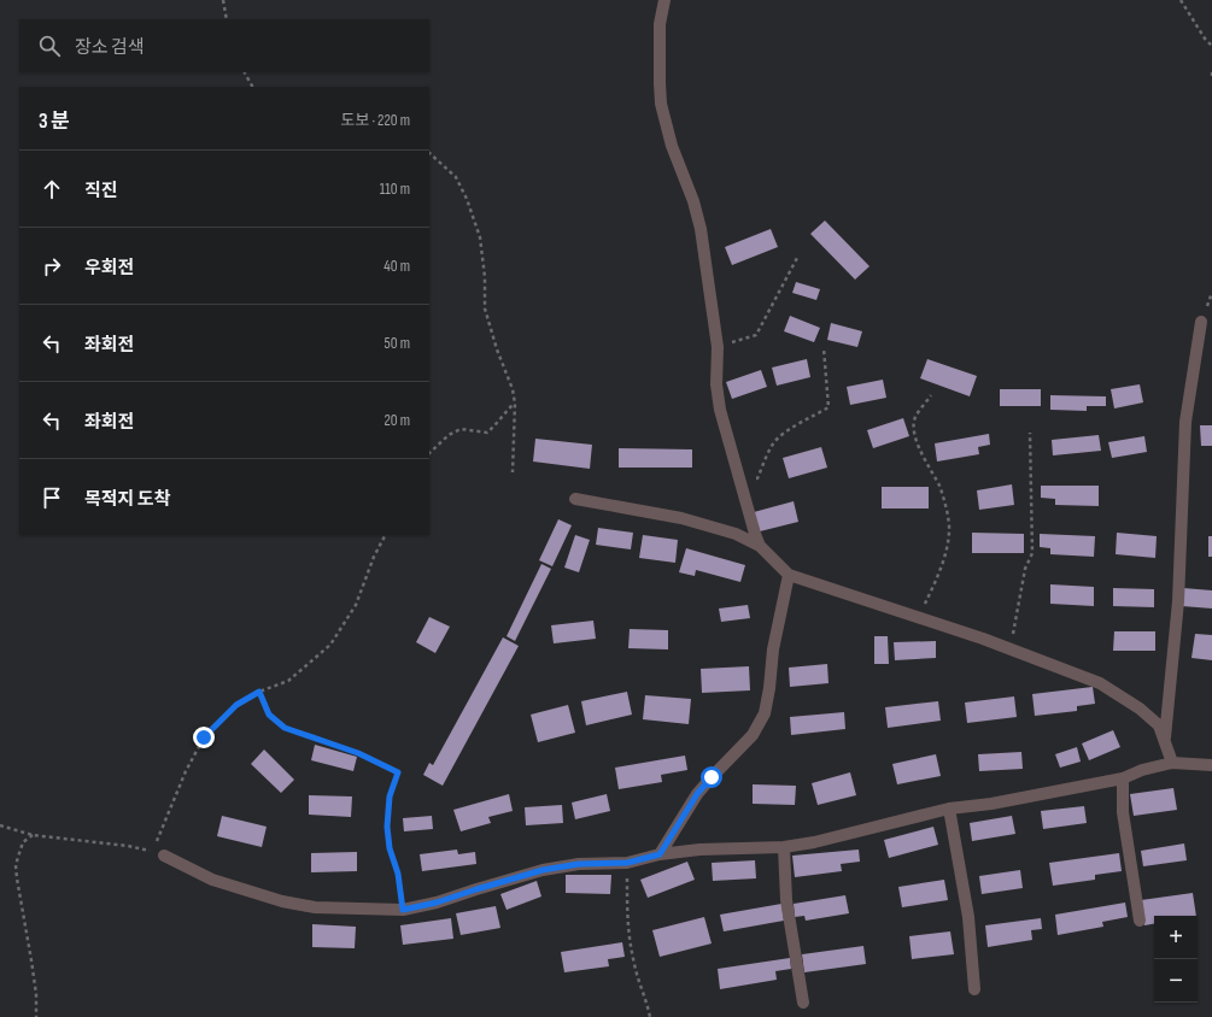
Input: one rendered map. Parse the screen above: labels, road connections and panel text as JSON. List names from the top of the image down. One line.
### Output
{"page":{"search":"장소 검색","heading":["3 분","도보 · 220 m"],"list":[["직진","110 m"],["우회전","40 m"],["좌회전","50 m"],["좌회전","20 m"],"목적지 도착"],"map_buttons":["+","−"]}}
